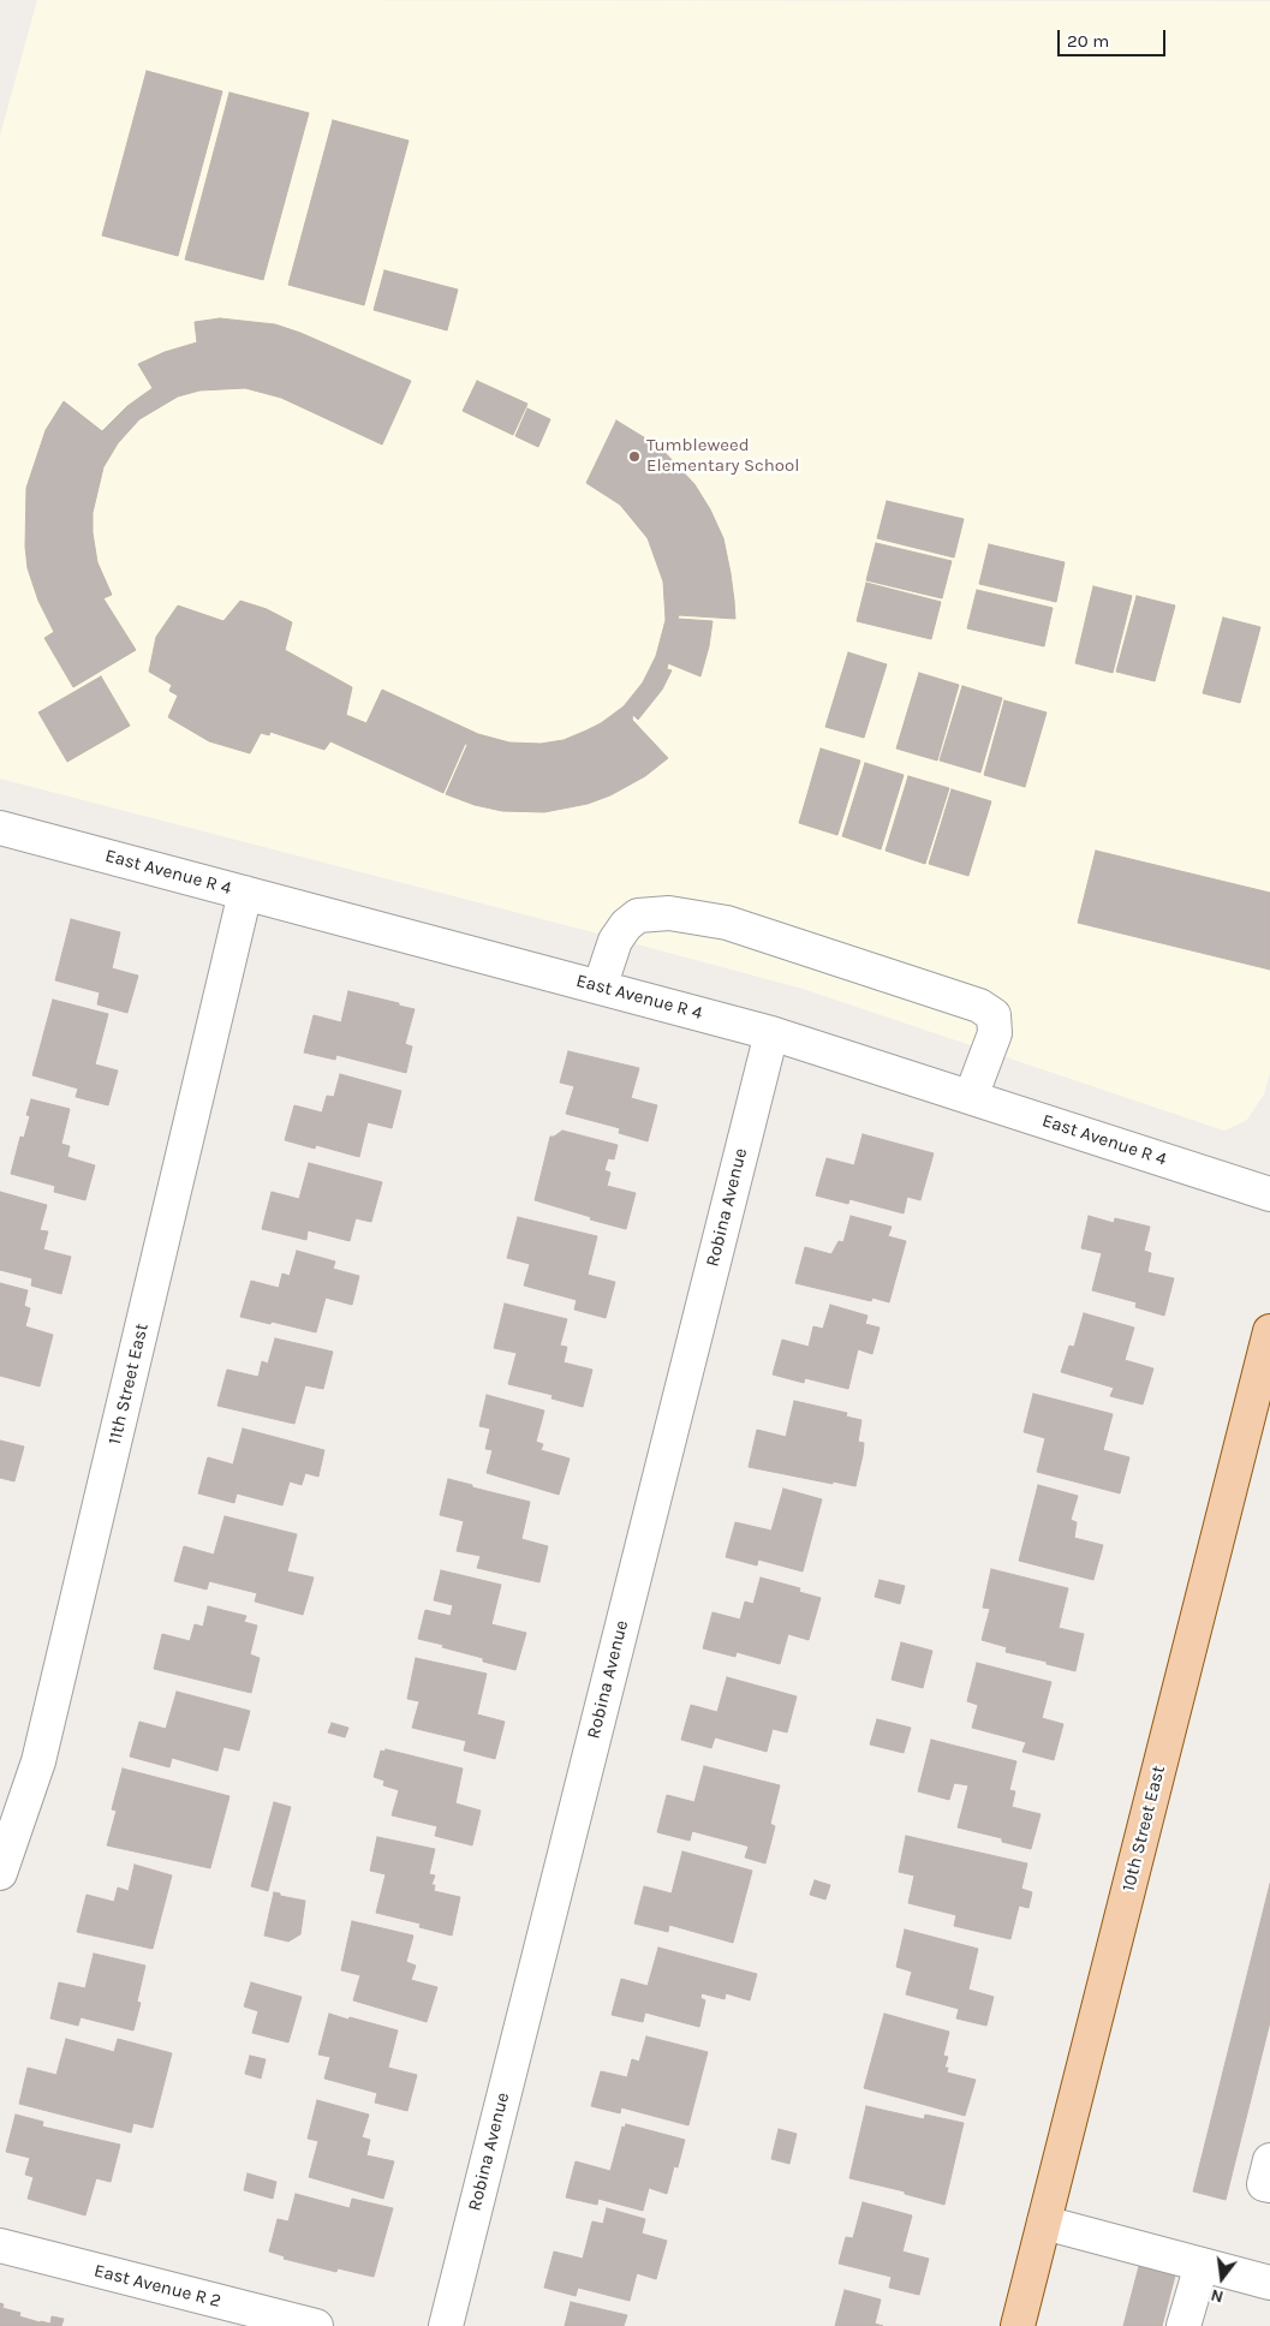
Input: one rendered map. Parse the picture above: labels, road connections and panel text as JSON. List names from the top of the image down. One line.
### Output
{"streets":{"main road":["10th Street East"],"street":["East Avenue R 4","Robina Avenue","11th Street East","East Avenue R 2"]},"crossings":[["East Avenue R 4","Robina Avenue"],["East Avenue R 4","11th Street East"]],"places":["Tumbleweed Elementary School"],"scale_bar":"20 m","north":"bottom"}
